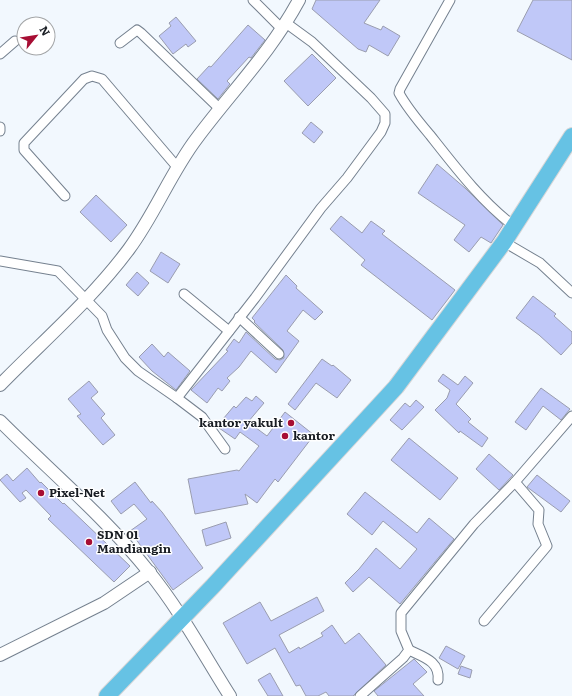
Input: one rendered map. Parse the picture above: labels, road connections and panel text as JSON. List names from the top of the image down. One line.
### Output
{"places":["kantor yakult","kantor","Pixel-Net","SDN 01 Mandiangin"],"north":"top right"}
